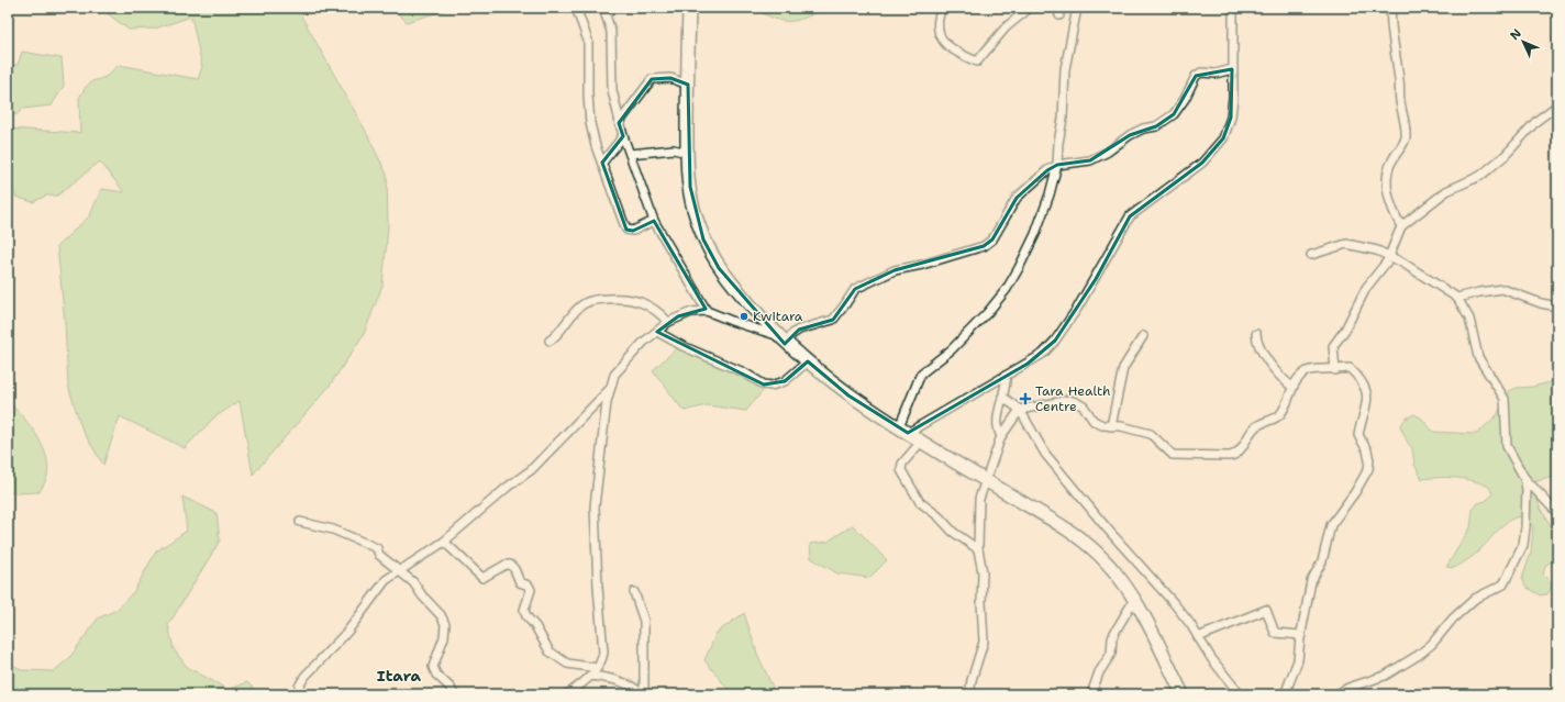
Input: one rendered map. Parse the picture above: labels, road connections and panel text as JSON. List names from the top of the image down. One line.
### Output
{"districts":["Itara"],"places":{"other":["Kwitara"],"health":["Tara Health Centre"]},"north":"top left"}
